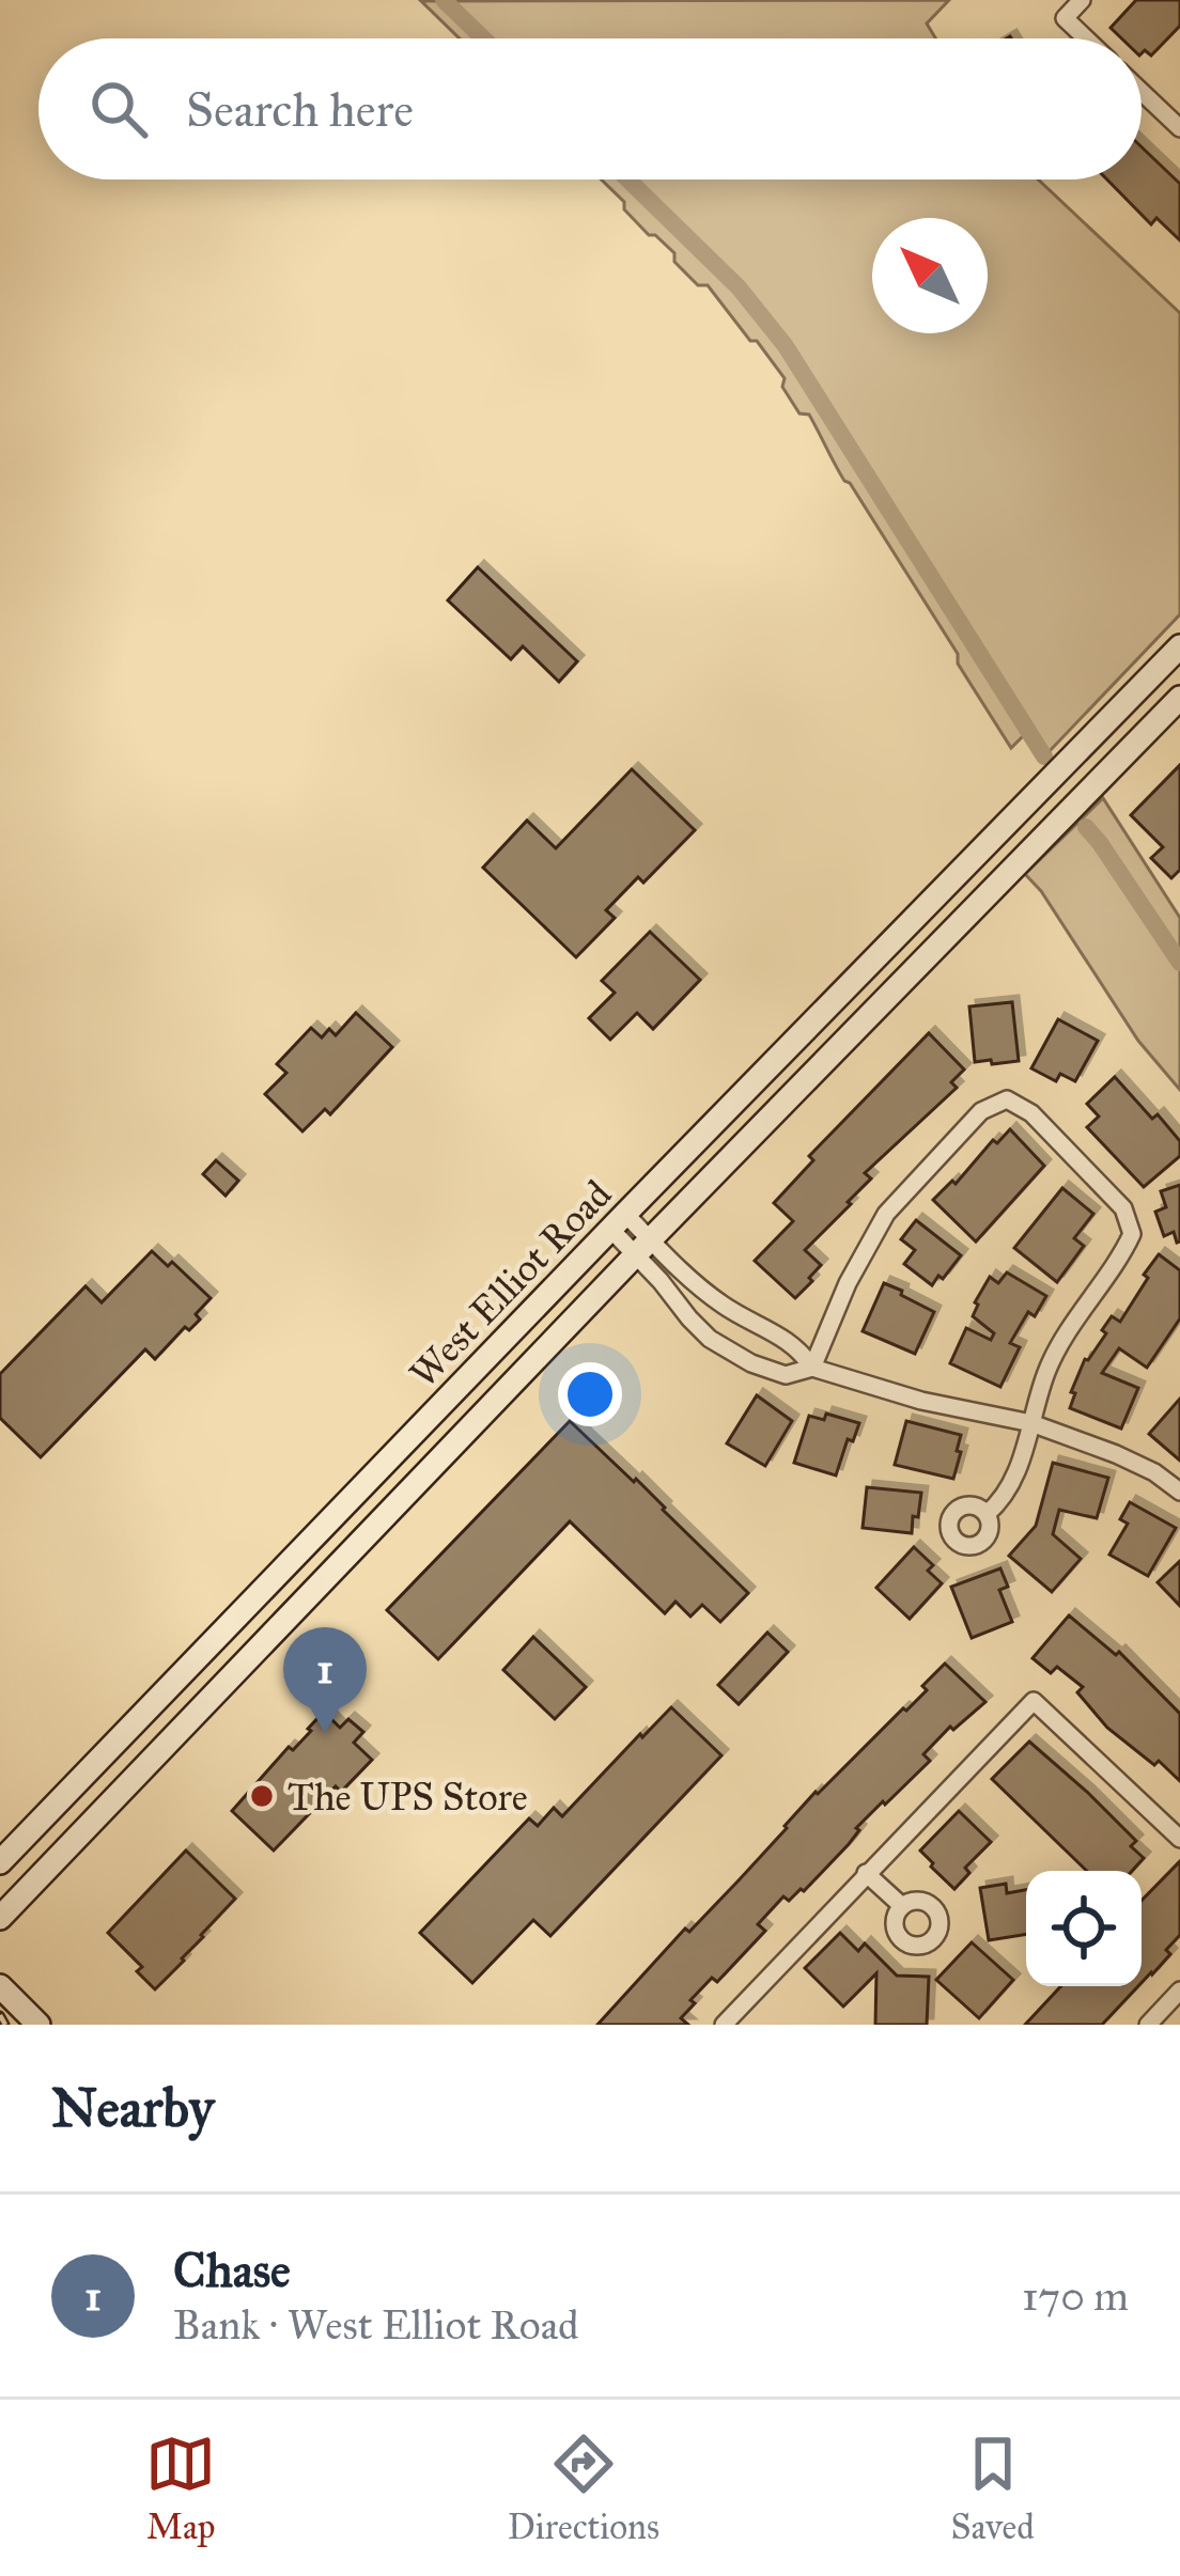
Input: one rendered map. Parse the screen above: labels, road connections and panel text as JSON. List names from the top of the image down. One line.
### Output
{"streets":{"main road":["West Elliot Road"]},"places":["The UPS Store"],"north":"top left","page":{"search":"Search here","pins":"1","heading":"Nearby","list":[{"mark":"1","name":"Chase","note":"Bank · West Elliot Road","value":"170 m"}],"nav":["Map","Directions","Saved"]}}
